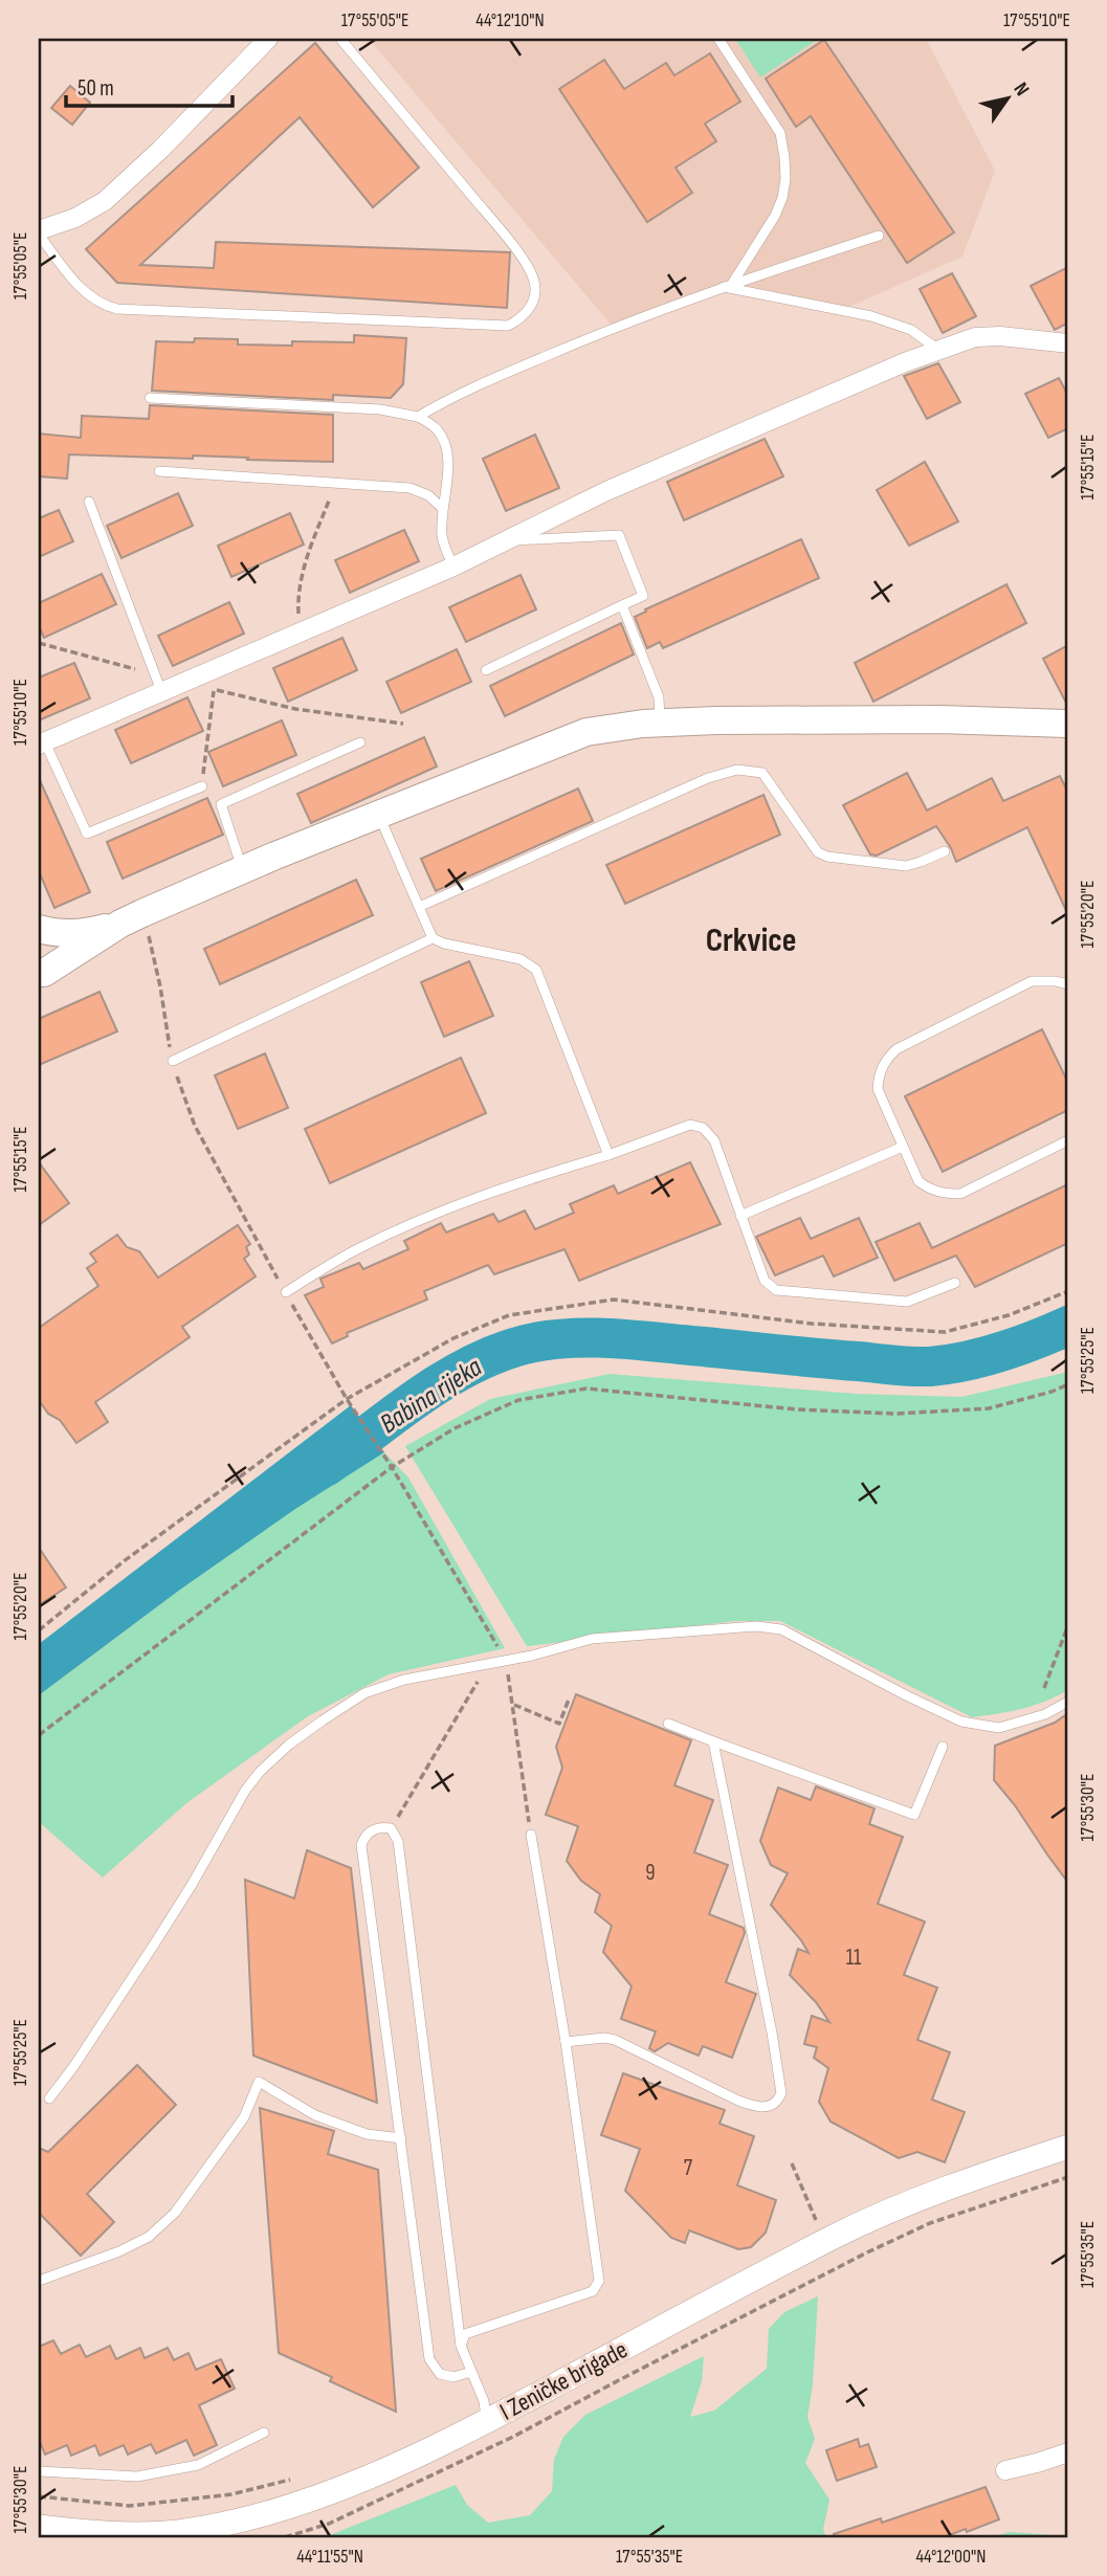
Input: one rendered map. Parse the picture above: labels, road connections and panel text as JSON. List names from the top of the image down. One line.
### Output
{"streets":{"street":["I Zeničke brigade"]},"districts":["Crkvice"],"water":["Babina rijeka"],"house_numbers":["9","11","7"],"scale_bar":"50 m","north":"top right","coordinates":["17°55'05\"E","44°12'10\"N","17°55'10\"E","17°55'15\"E","17°55'20\"E","17°55'25\"E","17°55'30\"E","17°55'35\"E","44°11'55\"N","44°12'00\"N"]}
